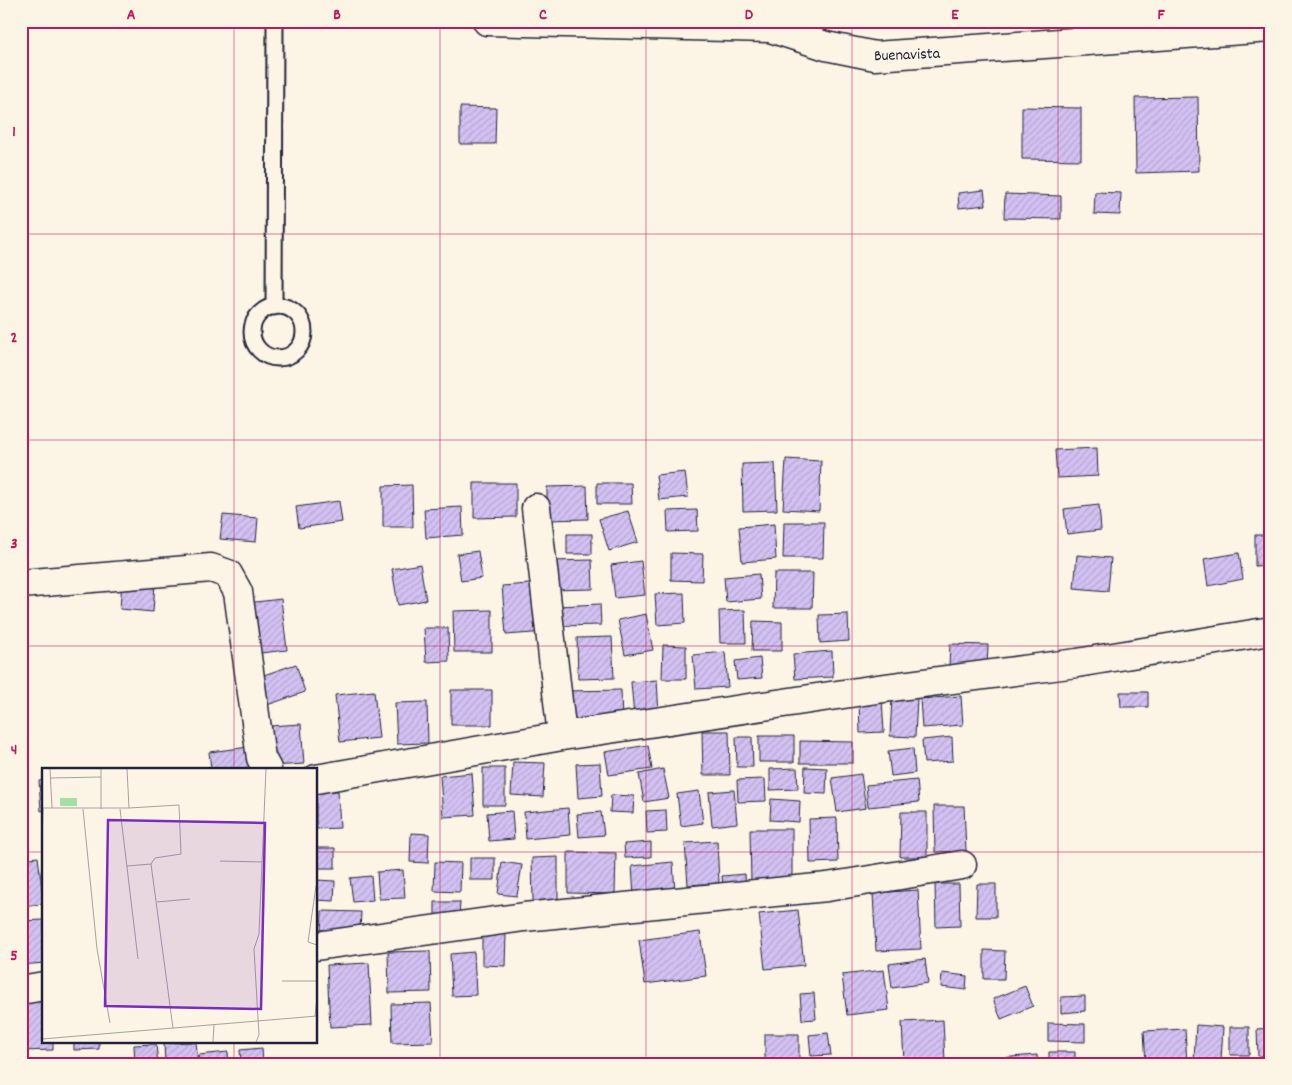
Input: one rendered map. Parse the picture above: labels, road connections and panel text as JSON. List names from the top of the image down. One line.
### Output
{"streets":{"street":["Buenavista"]},"grid":{"columns":["A","B","C","D","E","F"],"rows":["1","2","3","4","5"]}}
